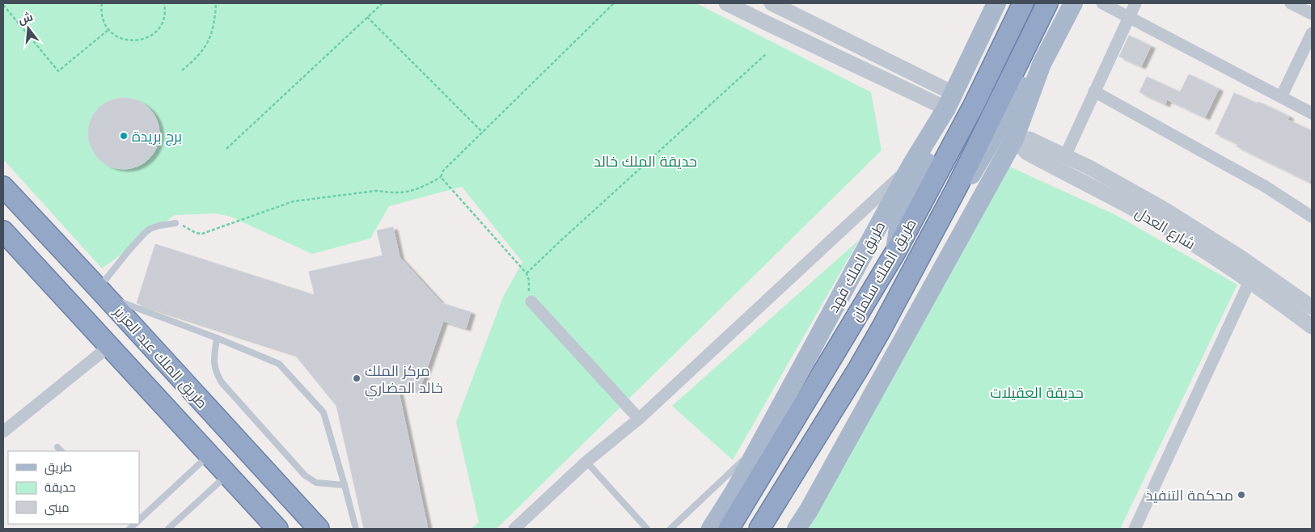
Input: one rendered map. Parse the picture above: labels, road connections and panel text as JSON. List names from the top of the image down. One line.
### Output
{"streets":{"highway":["طريق الملك سلمان","طريق الملك عبد العزيز"],"main road":["طريق الملك فهد"],"street":["شارع العدل"]},"parks":["حديقة الملك خالد","حديقة العقيلات"],"places":["برج بريدة","مركز الملك خالد الحضاري","محكمة التنفيذ"],"legend":["طريق","حديقة","مبنى"],"north":"top"}
